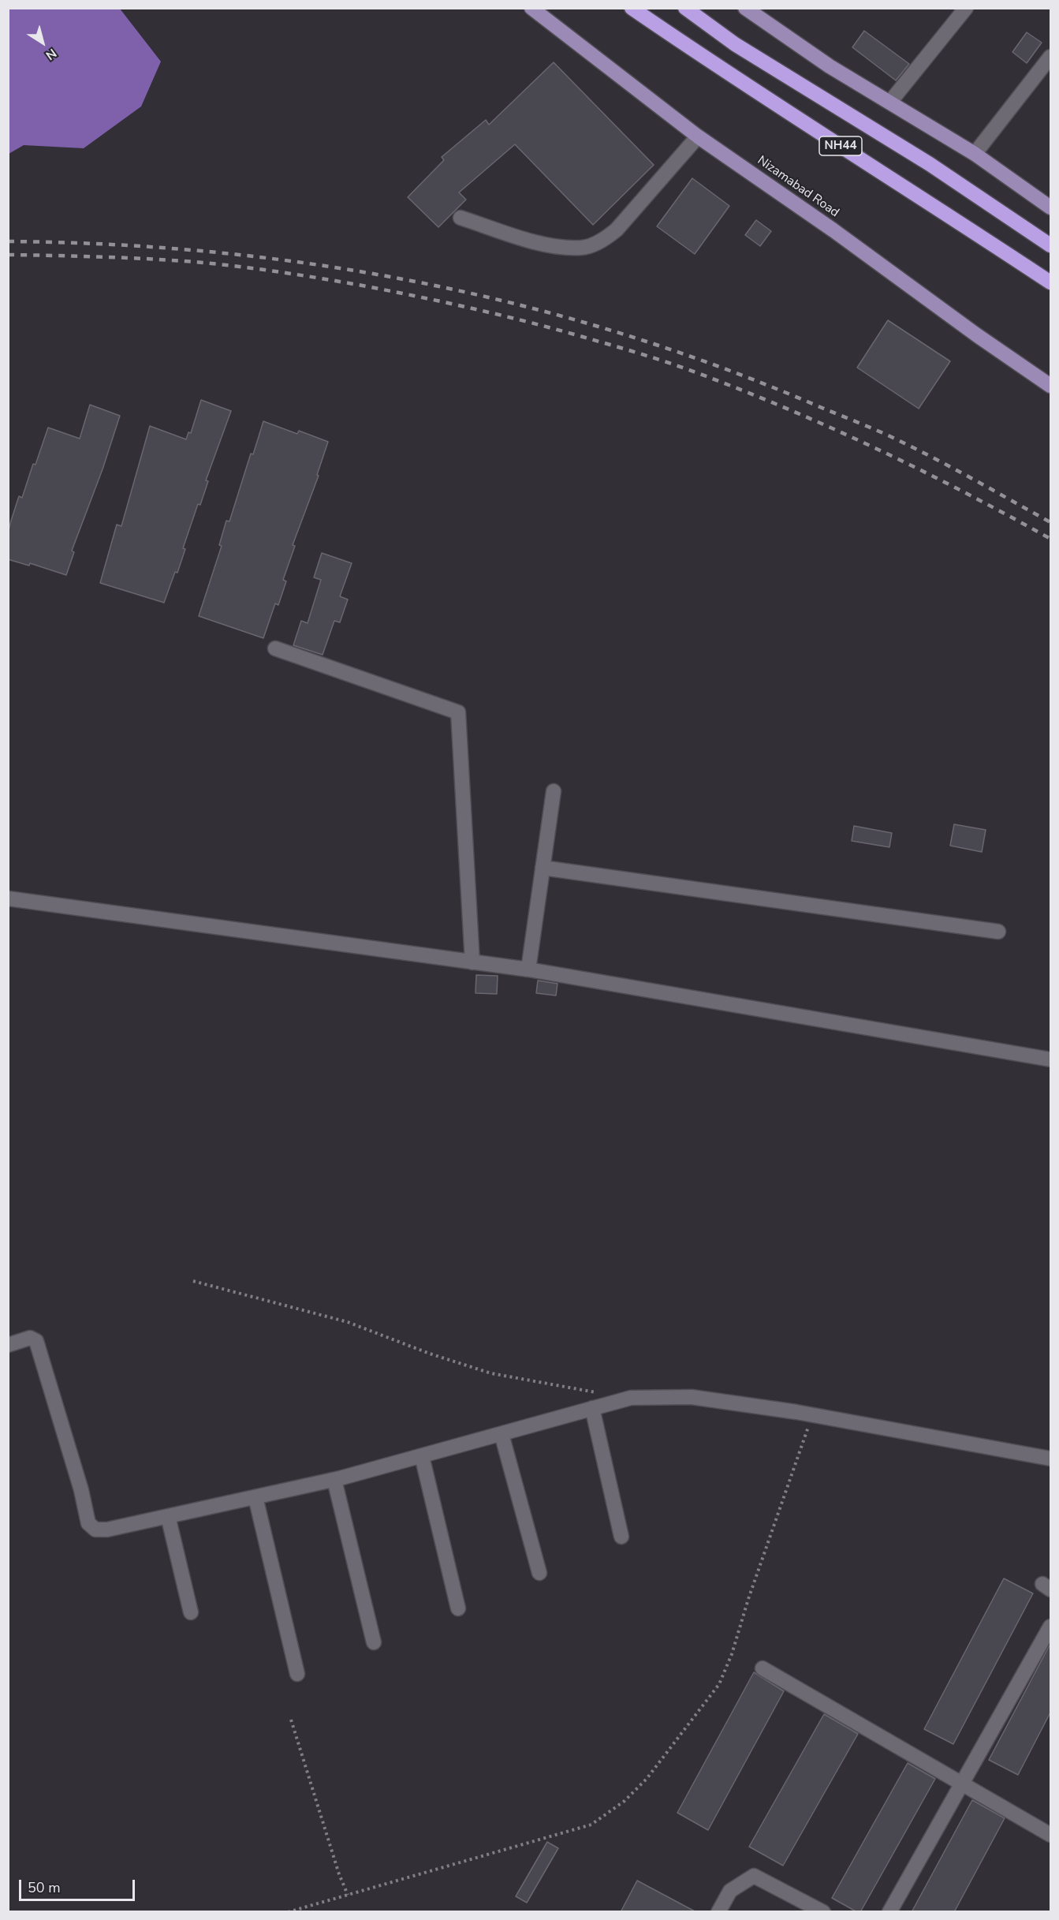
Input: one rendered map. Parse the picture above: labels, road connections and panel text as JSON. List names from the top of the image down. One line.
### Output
{"streets":{"highway":["NH44"],"main road":["Nizamabad Road"]},"scale_bar":"50 m","north":"bottom right"}
